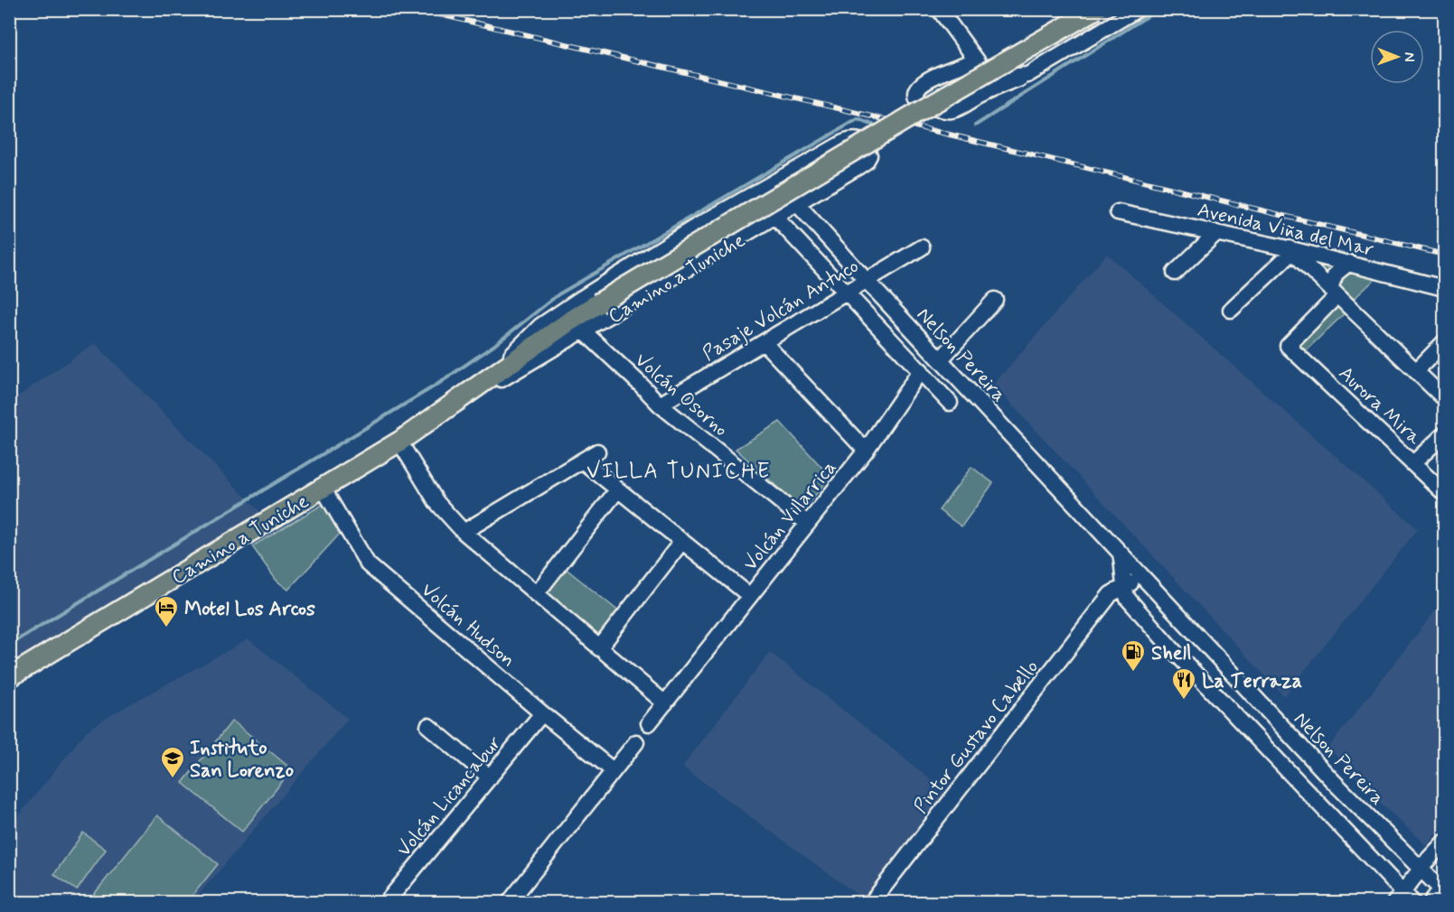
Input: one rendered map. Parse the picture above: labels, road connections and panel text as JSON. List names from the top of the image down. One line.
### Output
{"streets":{"main road":["Camino a Tuniche"],"street":["Avenida Viña del Mar","Pasaje Volcán Antuco","Nelson Pereira","Volcán Osorno","Aurora Mira","Volcán Villarrica","Volcán Hudson","Pintor Gustavo Cabello","Volcán Licancabur"]},"crossings":[["Camino a Tuniche","Nelson Pereira"],["Camino a Tuniche","Volcán Osorno"],["Camino a Tuniche","Volcán Hudson"],["Pasaje Volcán Antuco","Nelson Pereira"],["Pasaje Volcán Antuco","Volcán Osorno"],["Nelson Pereira","Volcán Villarrica"],["Volcán Osorno","Volcán Villarrica"],["Volcán Hudson","Volcán Licancabur"]],"districts":["VILLA TUNICHE"],"places":{"hotel":["Motel Los Arcos"],"fuel station":["Shell"],"restaurant":["La Terraza"],"school or university":["Instituto San Lorenzo"]},"north":"right"}
